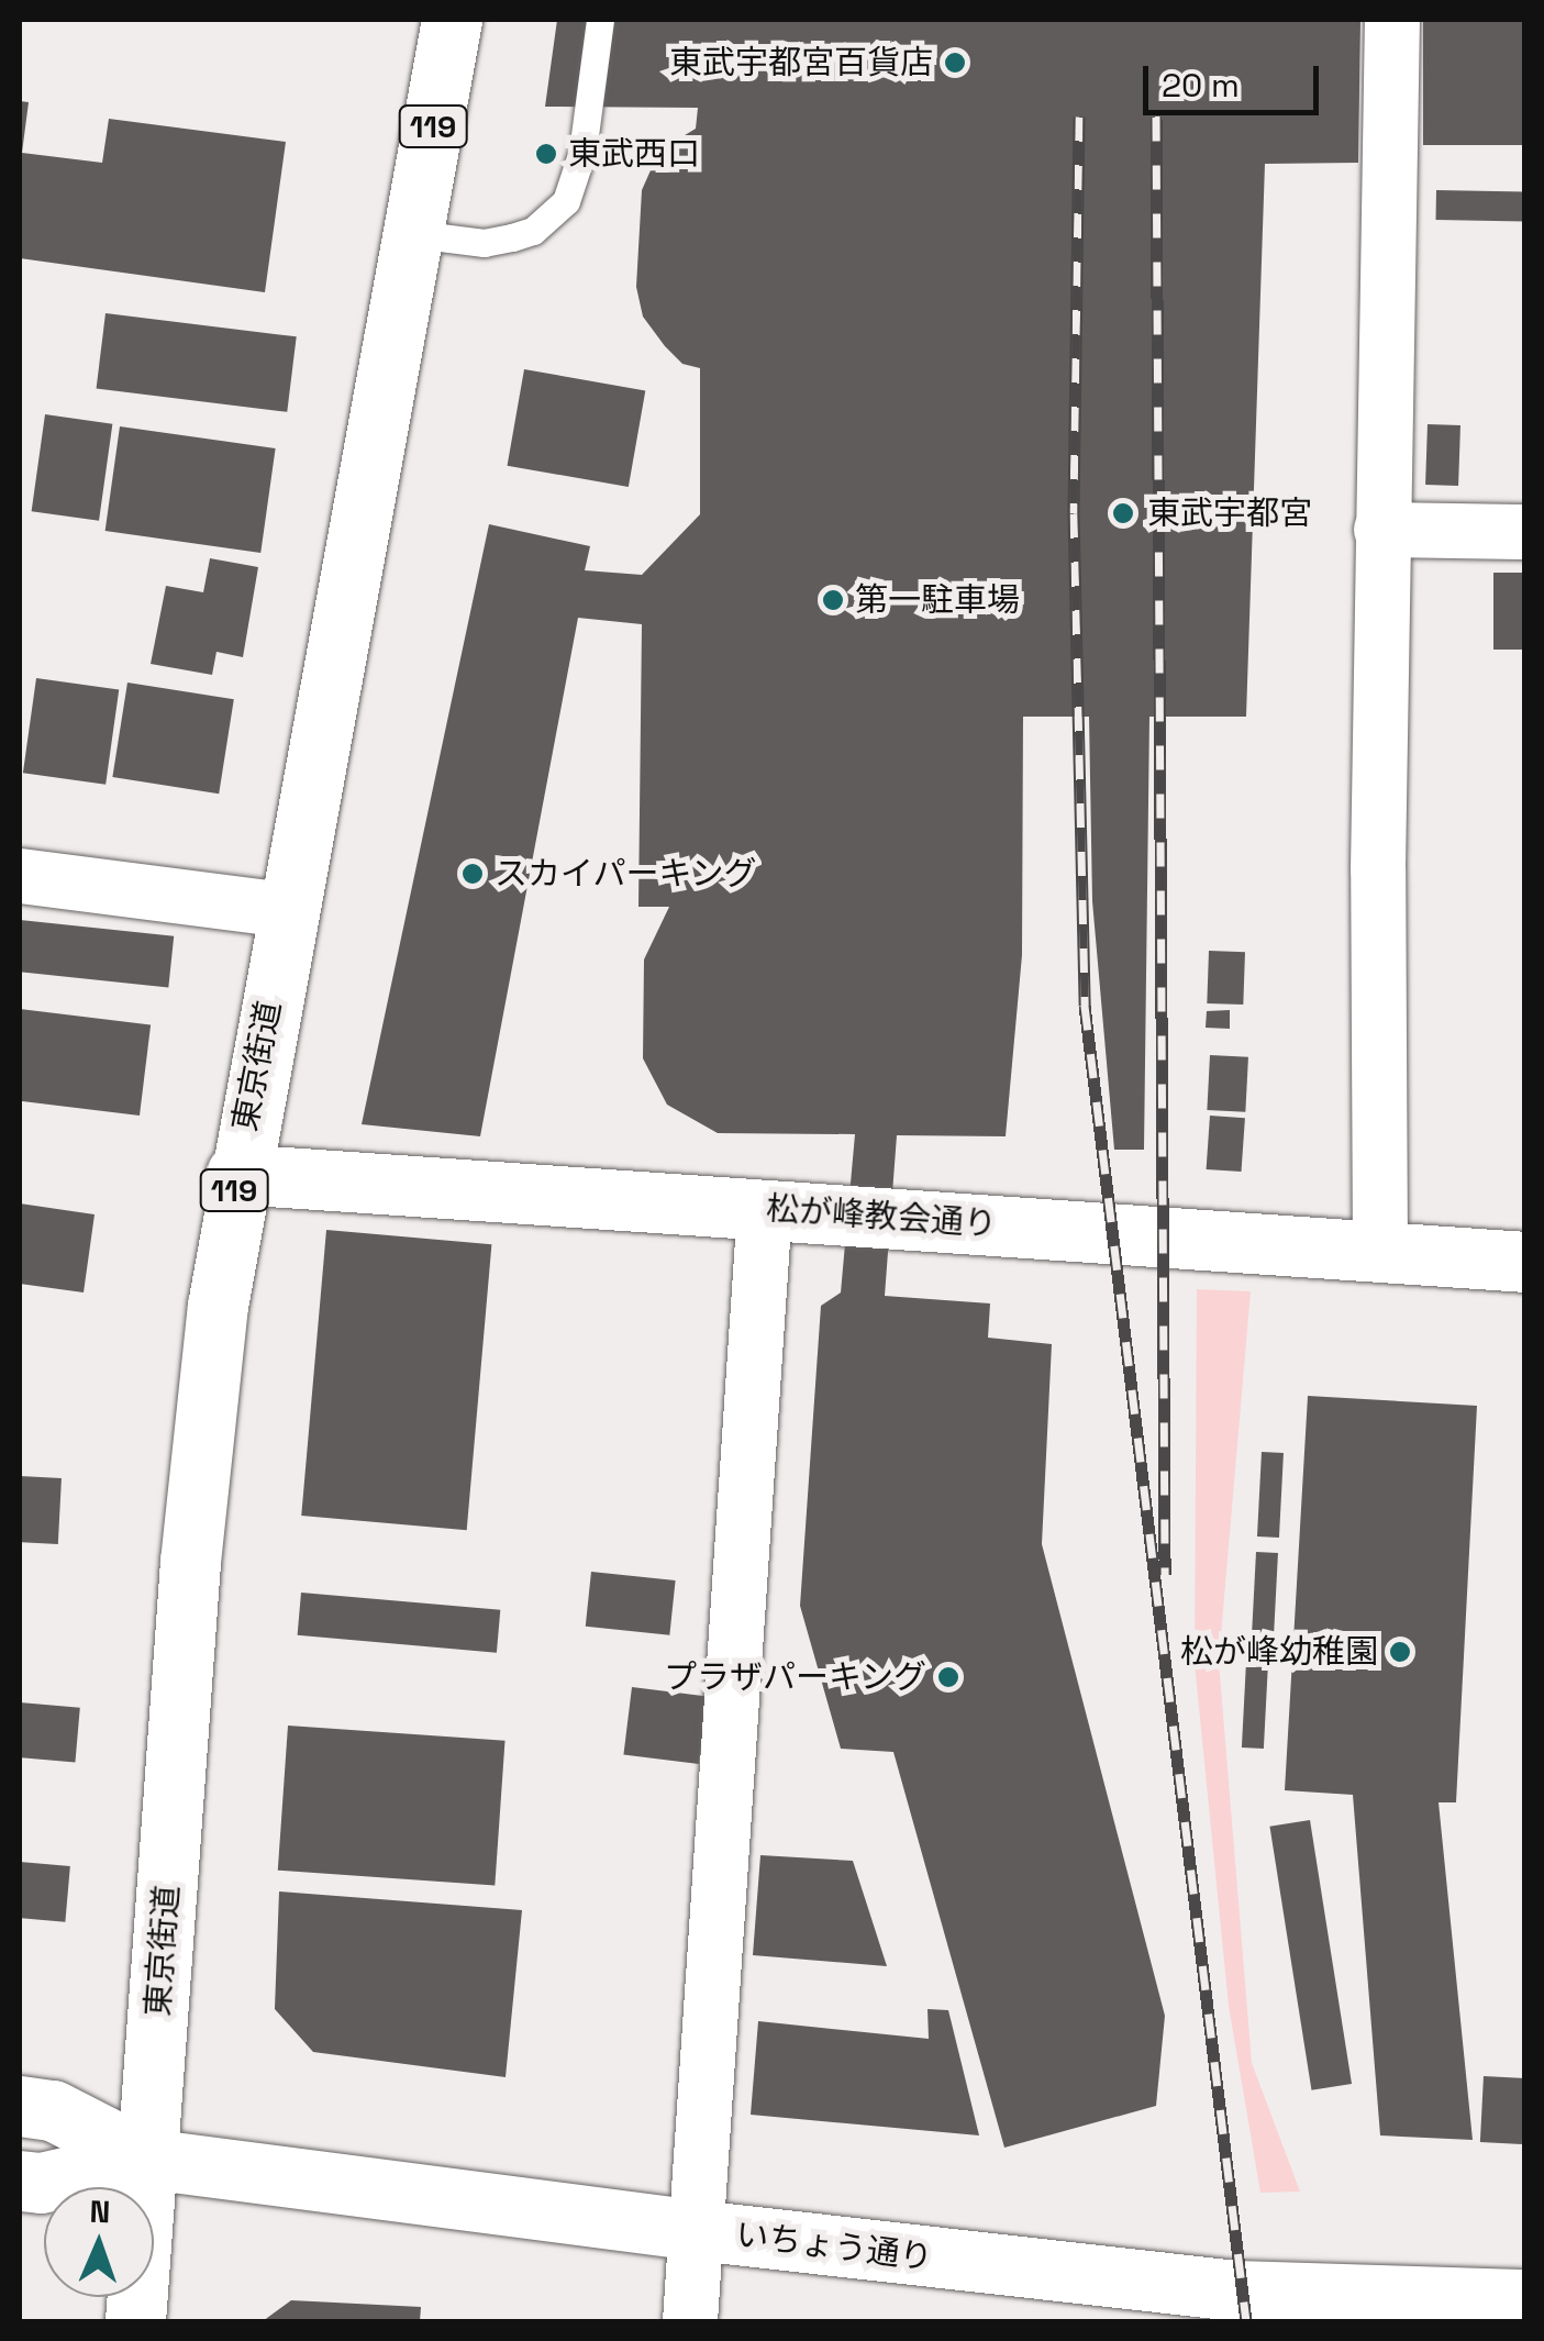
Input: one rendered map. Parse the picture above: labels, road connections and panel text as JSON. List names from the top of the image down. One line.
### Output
{"streets":{"main road":["119","東京街道","松が峰教会通り","いちょう通り"]},"crossings":[["東京街道","松が峰教会通り"],["東京街道","いちょう通り"]],"places":["東武宇都宮百貨店","東武西口","東武宇都宮","第一駐車場","スカイパーキング","松が峰幼稚園","プラザパーキング"],"scale_bar":"20 m","north":"top"}
